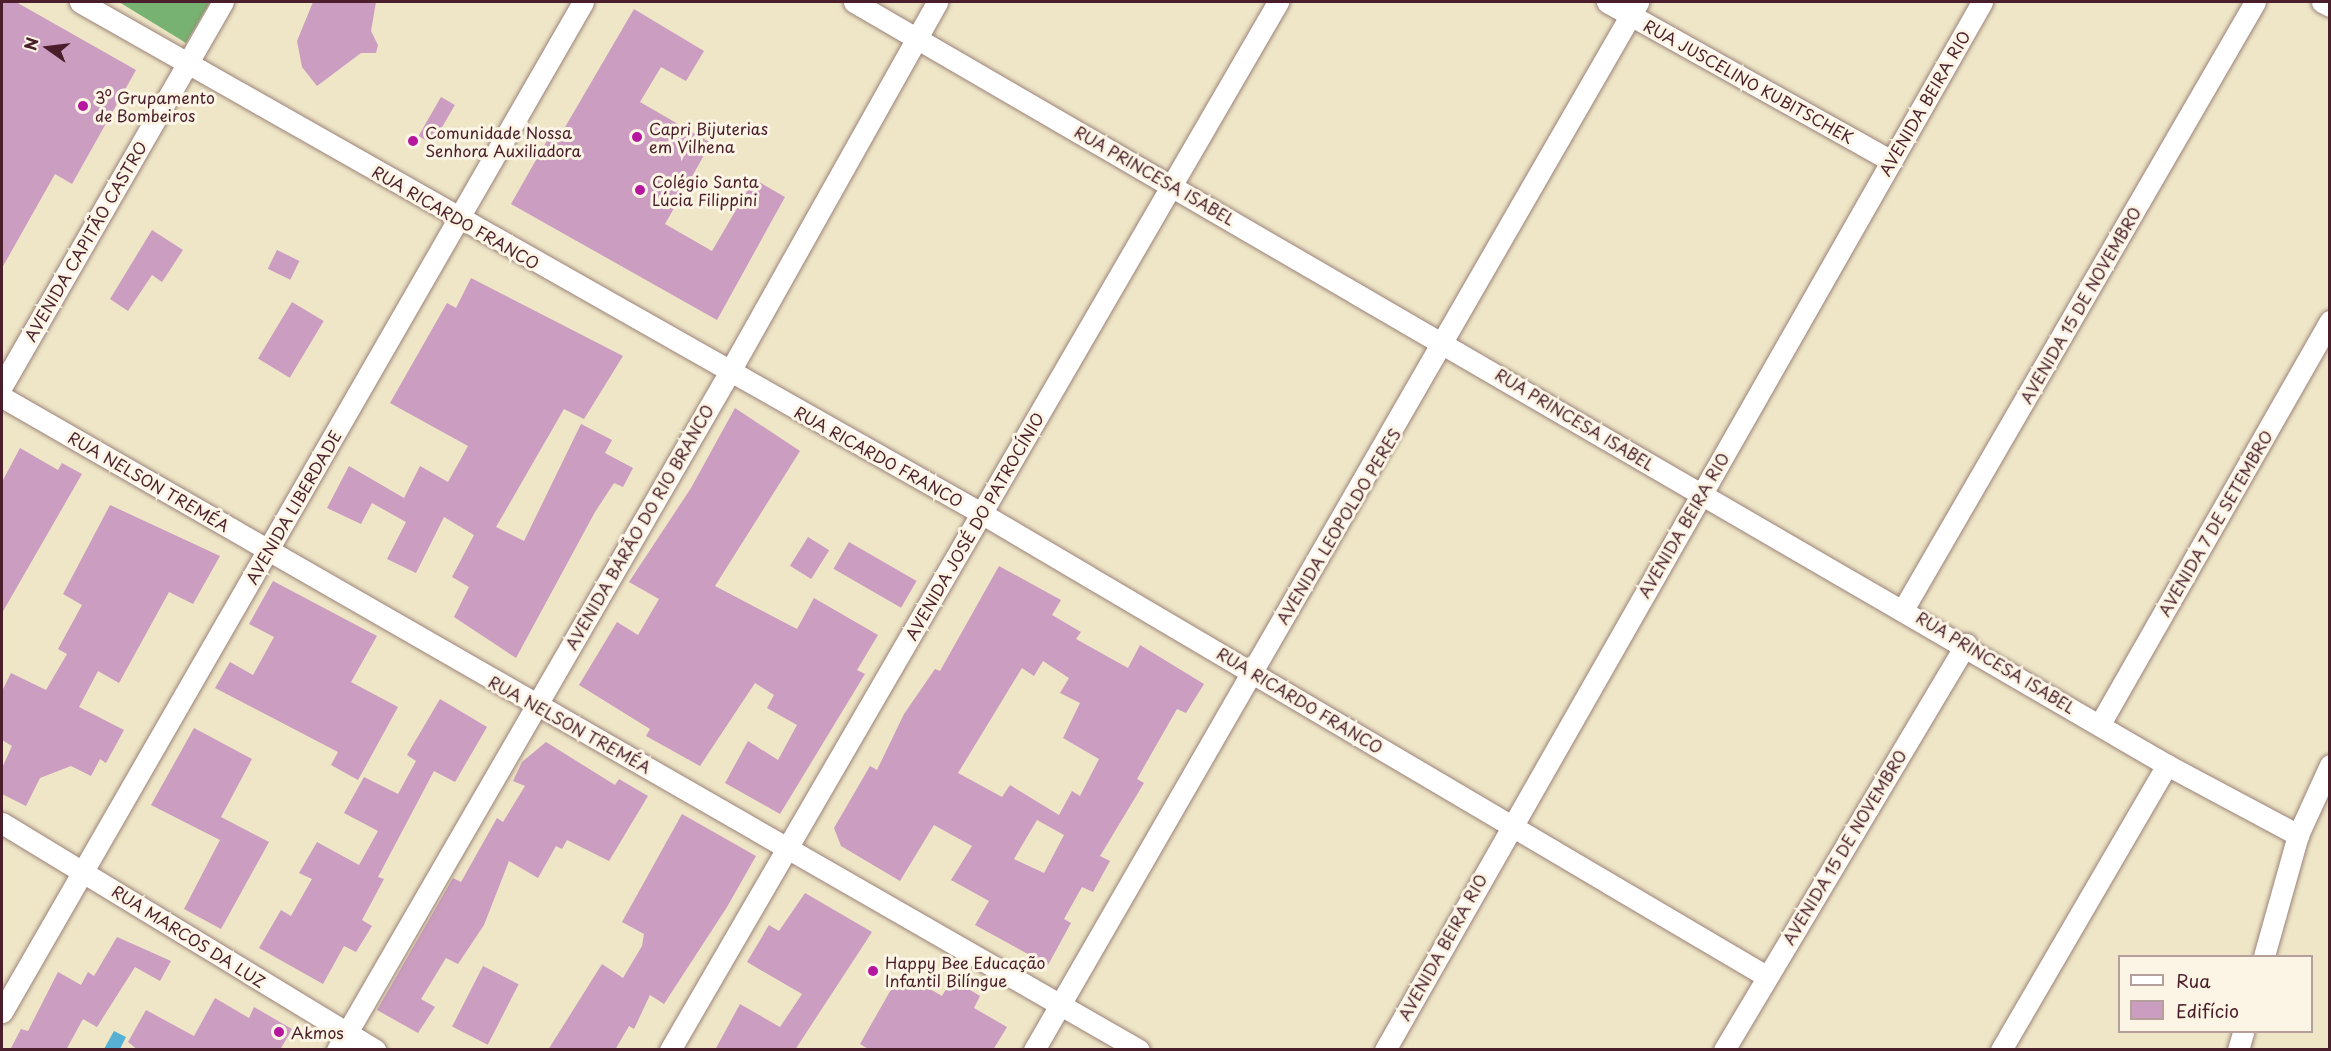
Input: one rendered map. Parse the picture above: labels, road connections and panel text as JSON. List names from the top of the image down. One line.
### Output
{"streets":{"street":["RUA JUSCELINO KUBITSCHEK","AVENIDA BEIRA RIO","RUA PRINCESA ISABEL","RUA RICARDO FRANCO","AVENIDA CAPITÃO CASTRO","AVENIDA 15 DE NOVEMBRO","RUA NELSON TREMÉA","AVENIDA LIBERDADE","AVENIDA 7 DE SETEMBRO","AVENIDA JOSÉ DO PATROCÍNIO","AVENIDA LEOPOLDO PERES","AVENIDA BARÃO DO RIO BRANCO","RUA MARCOS DA LUZ"]},"crossings":[["RUA JUSCELINO KUBITSCHEK","AVENIDA BEIRA RIO"],["RUA JUSCELINO KUBITSCHEK","AVENIDA LEOPOLDO PERES"],["AVENIDA BEIRA RIO","RUA PRINCESA ISABEL"],["AVENIDA BEIRA RIO","RUA RICARDO FRANCO"],["RUA PRINCESA ISABEL","AVENIDA 15 DE NOVEMBRO"],["RUA PRINCESA ISABEL","AVENIDA 7 DE SETEMBRO"],["RUA PRINCESA ISABEL","AVENIDA JOSÉ DO PATROCÍNIO"],["RUA PRINCESA ISABEL","AVENIDA LEOPOLDO PERES"],["RUA PRINCESA ISABEL","AVENIDA BARÃO DO RIO BRANCO"],["RUA RICARDO FRANCO","AVENIDA CAPITÃO CASTRO"],["RUA RICARDO FRANCO","AVENIDA 15 DE NOVEMBRO"],["RUA RICARDO FRANCO","AVENIDA LIBERDADE"],["RUA RICARDO FRANCO","AVENIDA JOSÉ DO PATROCÍNIO"],["RUA RICARDO FRANCO","AVENIDA LEOPOLDO PERES"],["RUA RICARDO FRANCO","AVENIDA BARÃO DO RIO BRANCO"],["RUA NELSON TREMÉA","AVENIDA LIBERDADE"],["RUA NELSON TREMÉA","AVENIDA JOSÉ DO PATROCÍNIO"],["RUA NELSON TREMÉA","AVENIDA LEOPOLDO PERES"],["RUA NELSON TREMÉA","AVENIDA BARÃO DO RIO BRANCO"],["AVENIDA LIBERDADE","RUA MARCOS DA LUZ"],["AVENIDA BARÃO DO RIO BRANCO","RUA MARCOS DA LUZ"]],"places":["3º Grupamento de Bombeiros","Capri Bijuterias em Vilhena","Comunidade Nossa Senhora Auxiliadora","Colégio Santa Lúcia Filippini","Happy Bee Educação Infantil Bilíngue","Akmos"],"legend":["Rua","Edifício"],"north":"left"}
